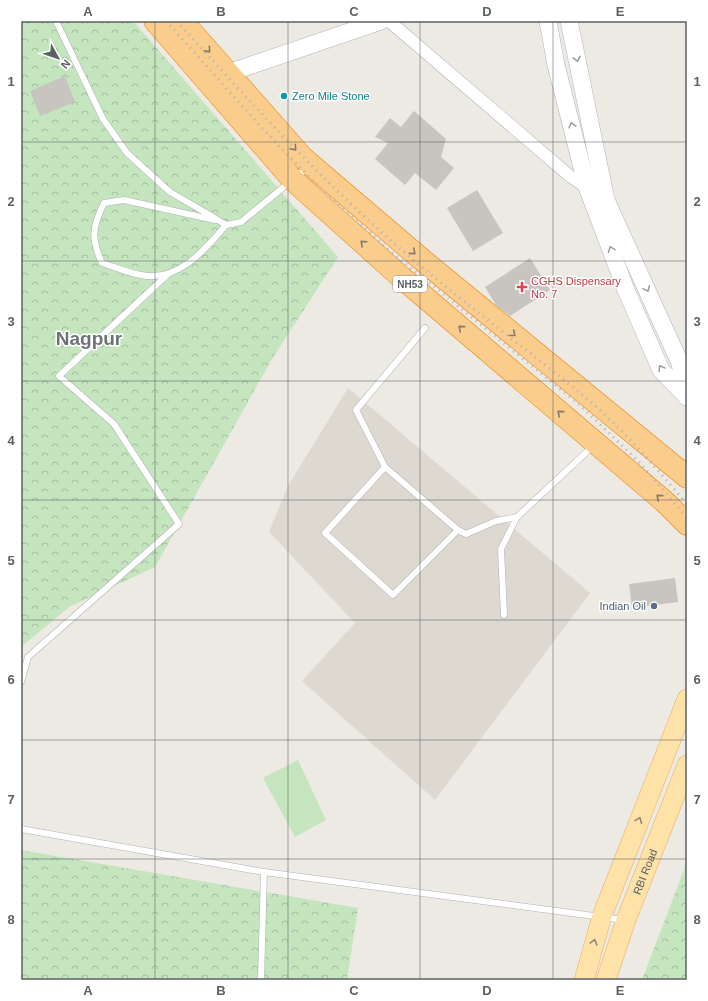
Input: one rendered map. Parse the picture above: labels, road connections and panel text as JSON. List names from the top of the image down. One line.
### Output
{"streets":{"highway":["NH53"],"main road":["RBI Road"]},"districts":["Nagpur"],"places":{"other":["Zero Mile Stone","Indian Oil"],"health":["CGHS Dispensary No. 7"]},"north":"bottom right","grid":{"columns":["A","B","C","D","E"],"rows":["1","2","3","4","5","6","7","8"]}}
